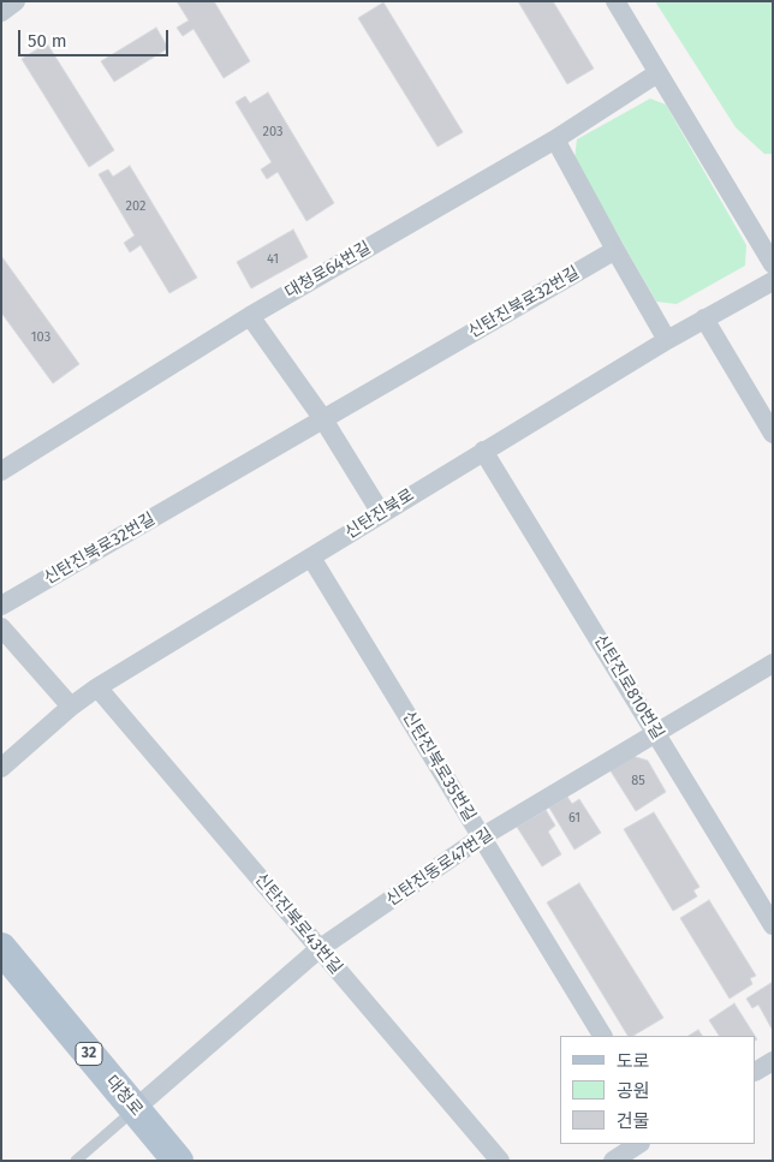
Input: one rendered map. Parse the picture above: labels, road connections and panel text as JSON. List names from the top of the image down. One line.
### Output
{"streets":{"main road":["32","대청로"],"street":["대청로64번길","신탄진북로32번길","신탄진북로","신탄진로810번길","신탄진북로35번길","신탄진동로47번길","신탄진북로43번길"]},"crossings":[["신탄진북로","신탄진로810번길"],["신탄진북로","신탄진북로35번길"],["신탄진북로","신탄진북로43번길"],["신탄진로810번길","신탄진동로47번길"],["신탄진북로35번길","신탄진동로47번길"],["신탄진동로47번길","신탄진북로43번길"],["신탄진동로47번길","대청로"]],"house_numbers":["203","202","41","103","85","61"],"legend":["도로","공원","건물"],"scale_bar":"50 m"}
